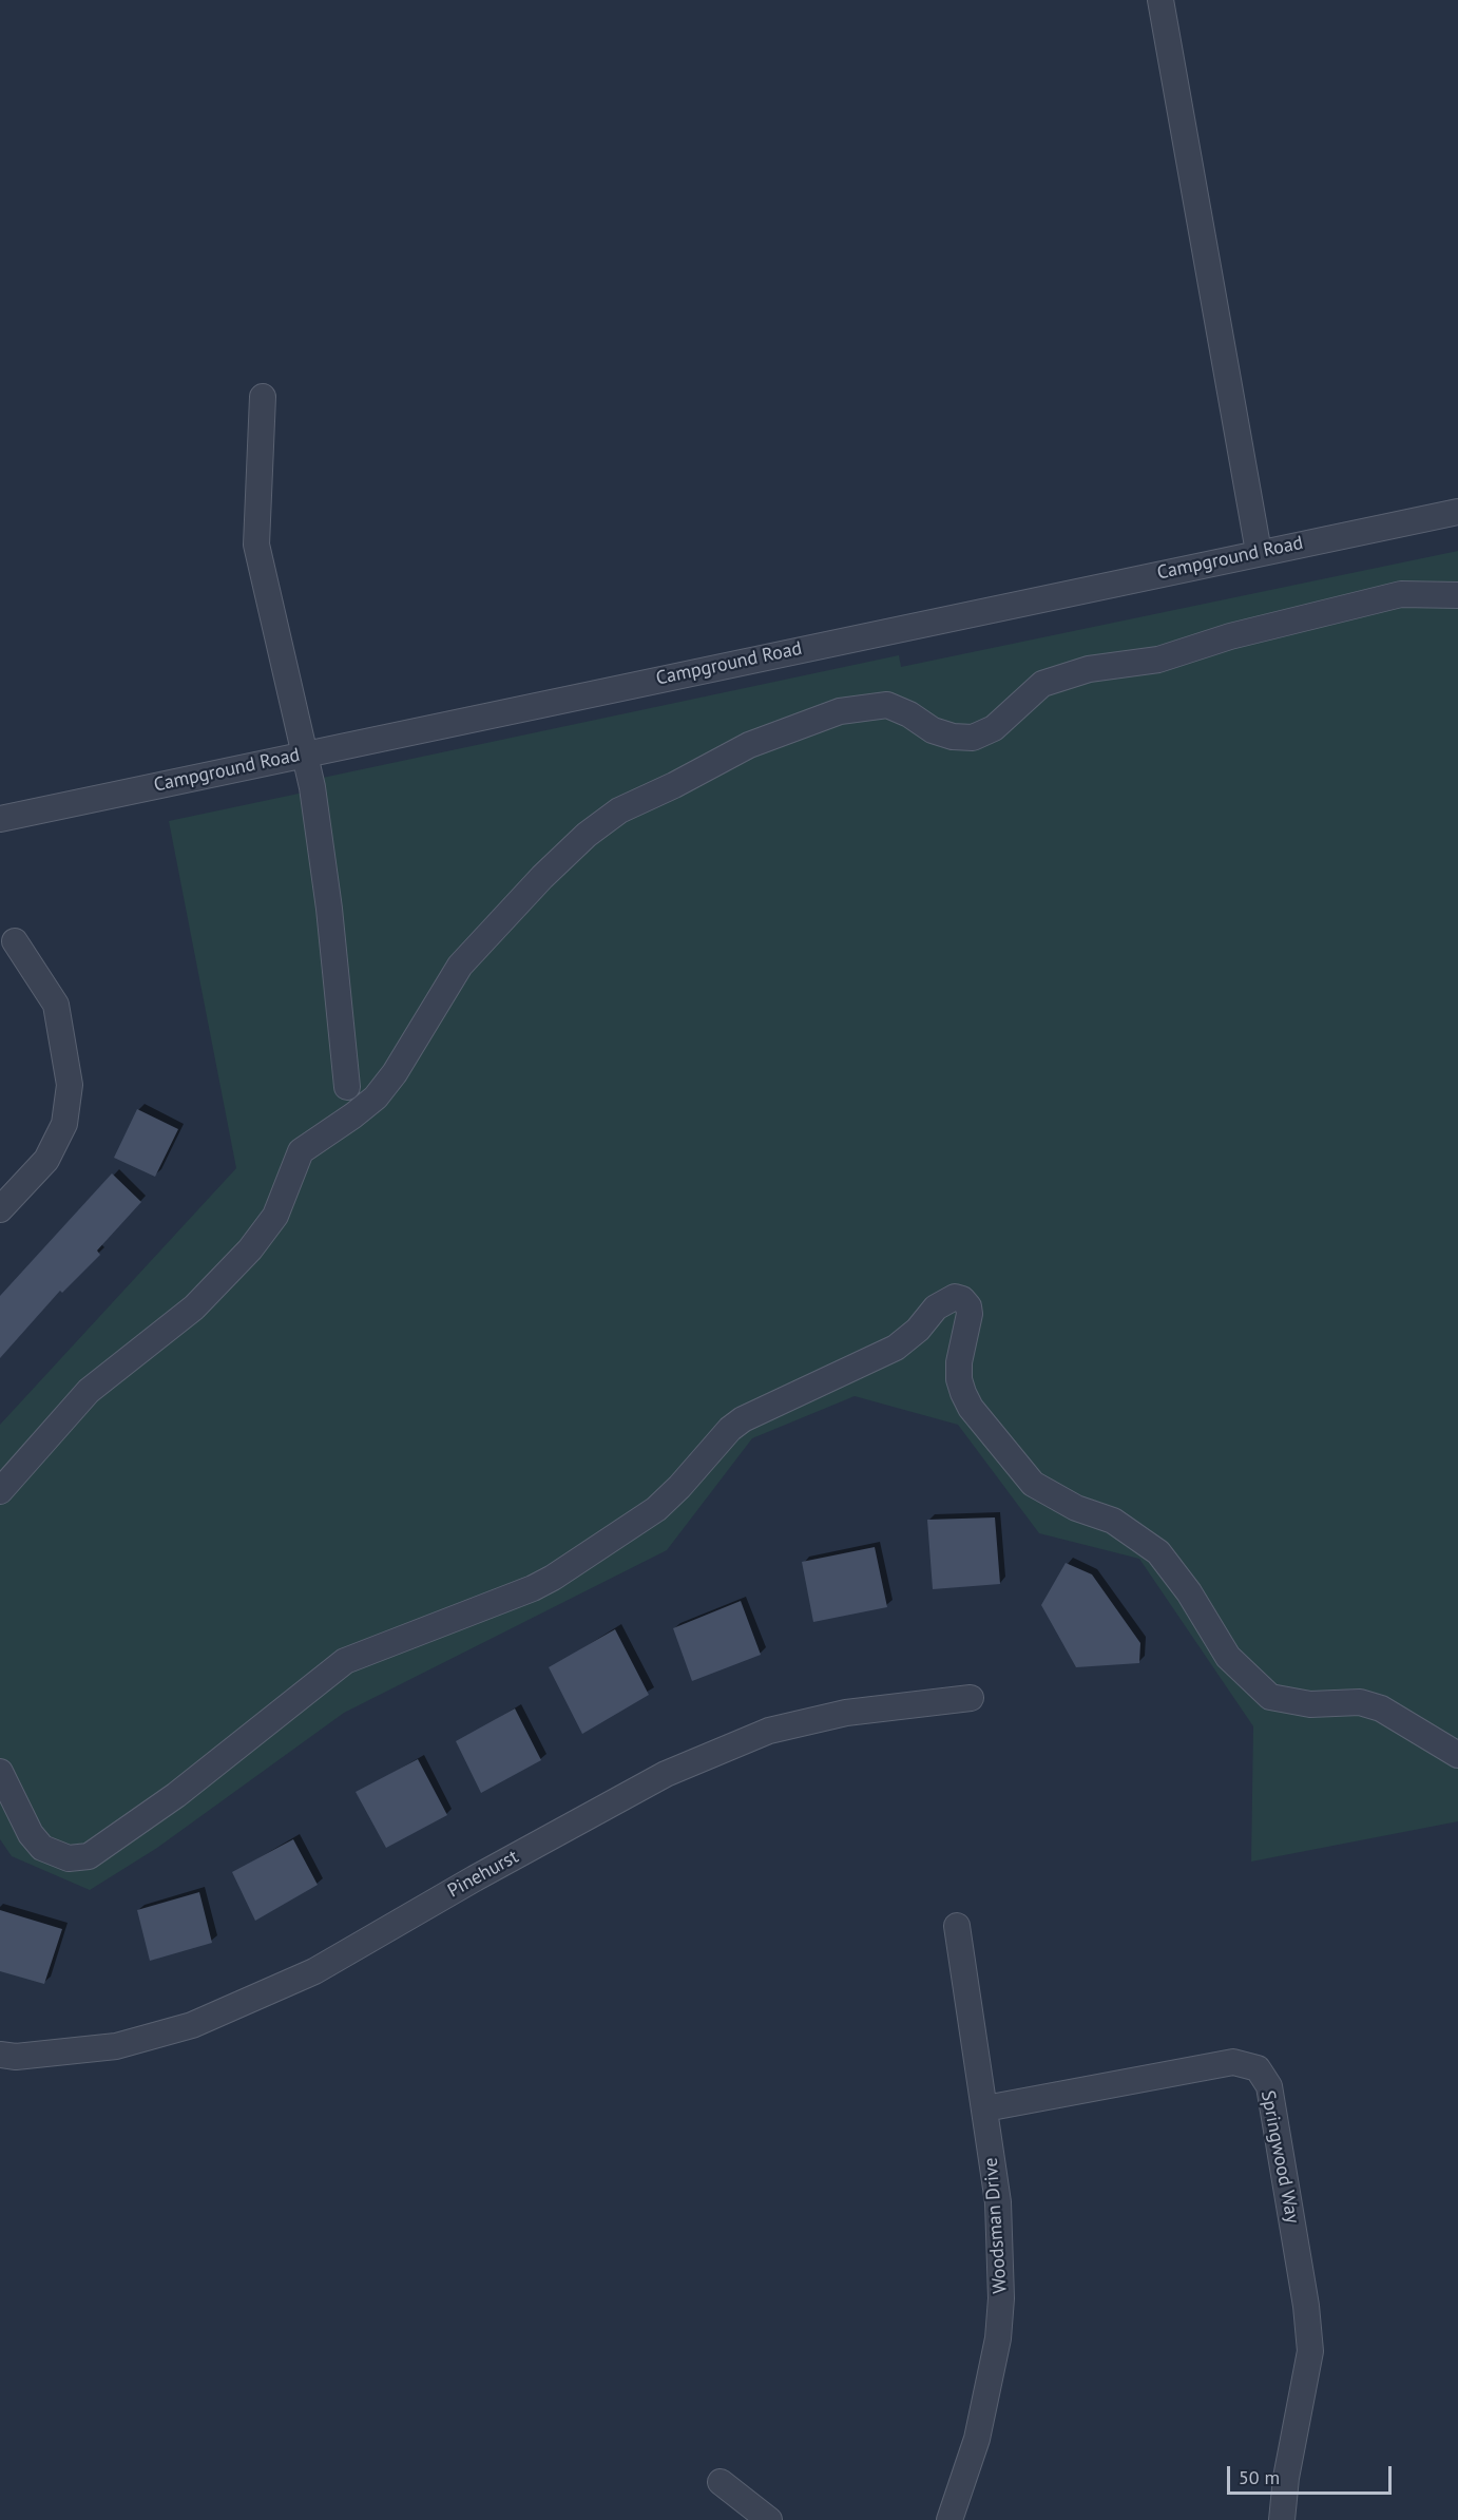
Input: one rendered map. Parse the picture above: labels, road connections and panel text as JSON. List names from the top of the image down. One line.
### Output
{"streets":{"street":["Campground Road","Pinehurst","Springwood Way","Woodsman Drive"]},"crossings":[["Springwood Way","Woodsman Drive"]],"scale_bar":"50 m"}
